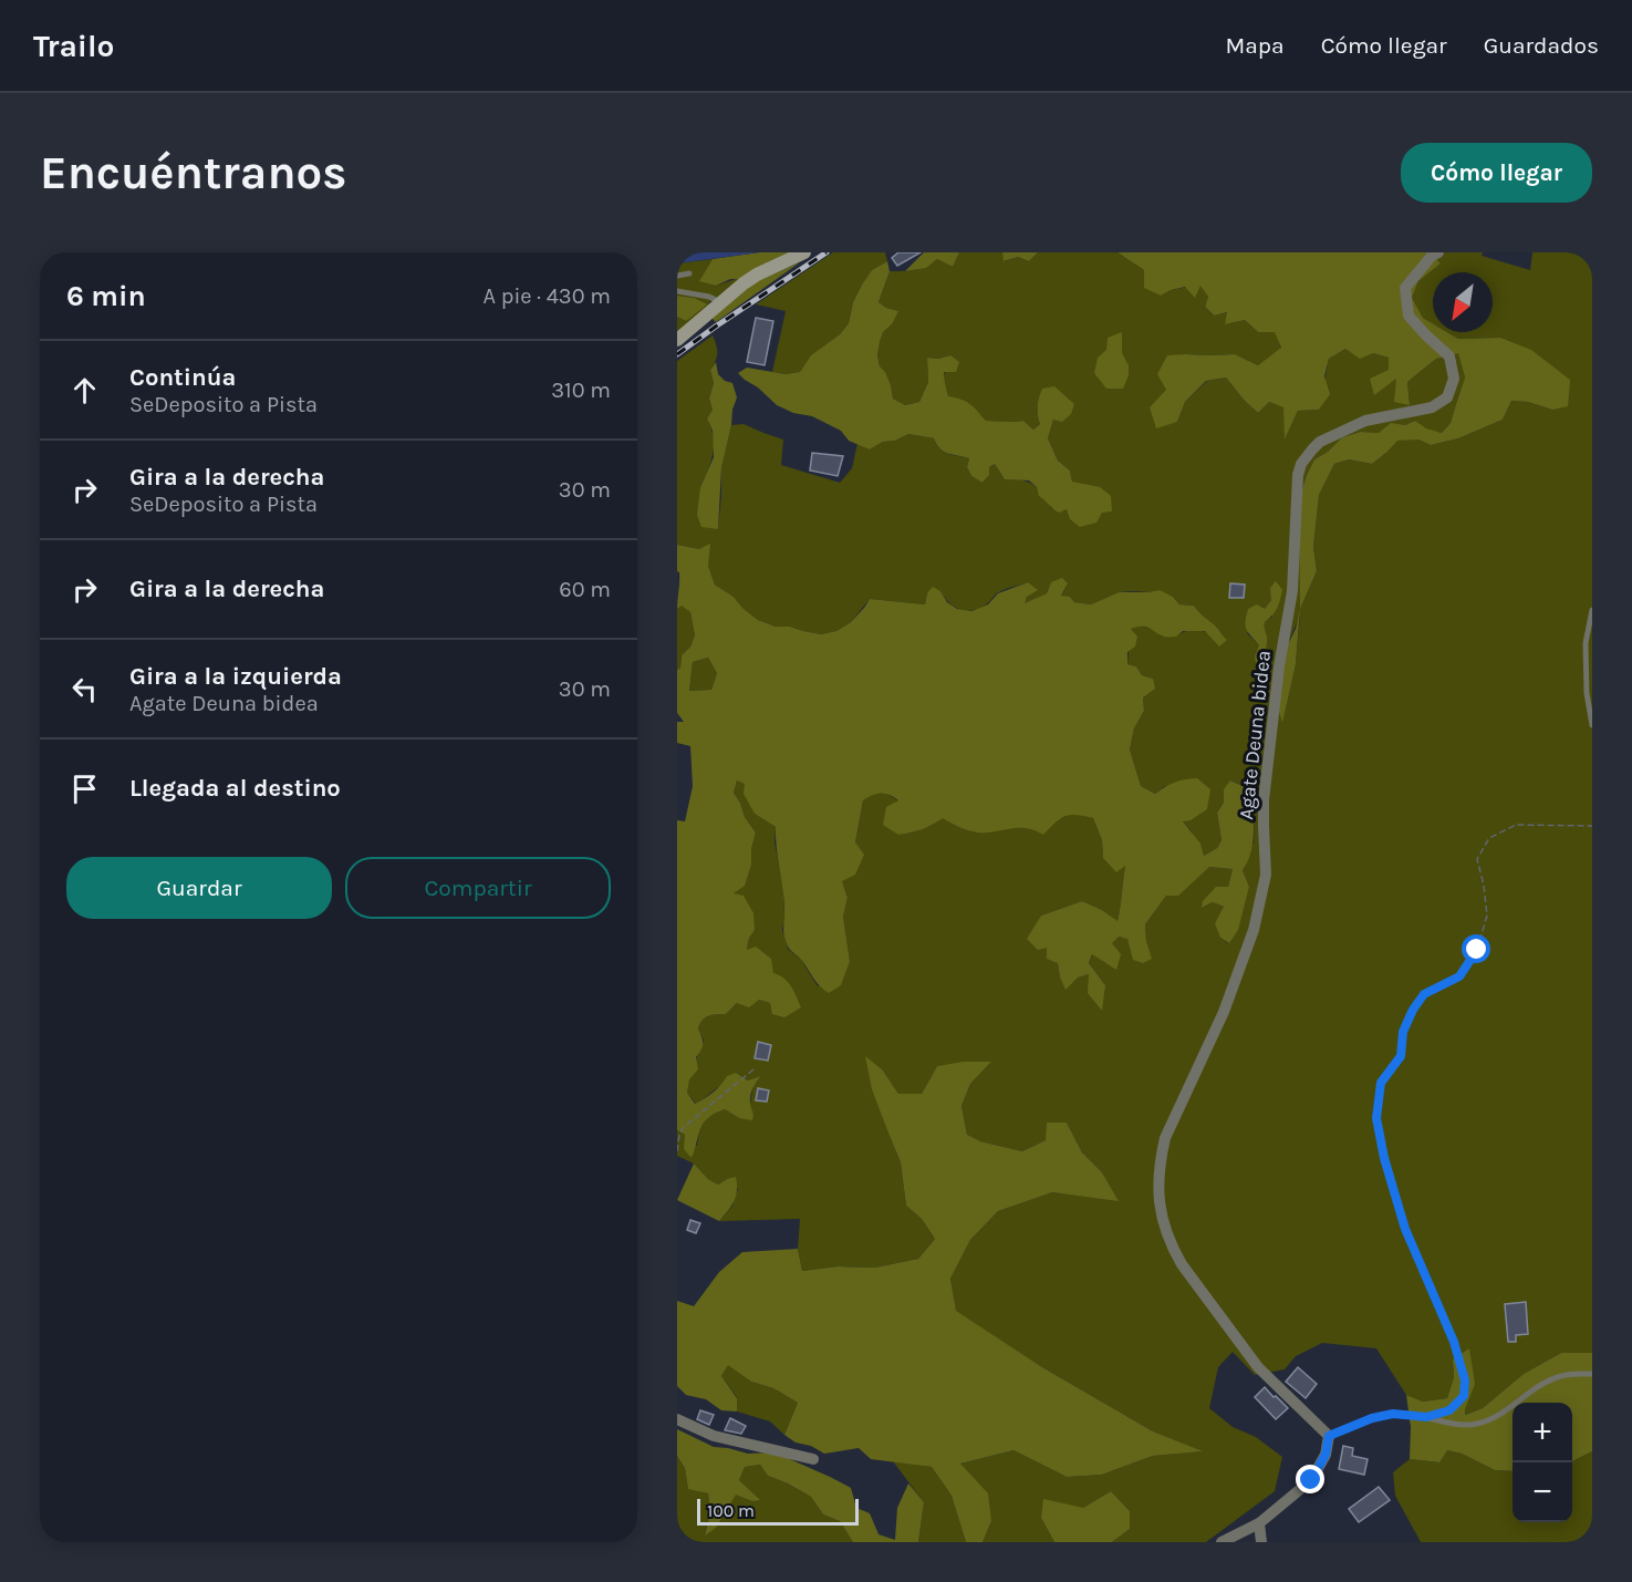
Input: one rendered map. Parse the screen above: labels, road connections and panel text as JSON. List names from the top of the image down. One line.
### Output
{"streets":{"street":["Agate Deuna bidea"]},"scale_bar":"100 m","north":"bottom left","page":{"header":"Trailo","nav":["Mapa","Cómo llegar","Guardados"],"buttons":["Cómo llegar",["Guardar","Compartir"]],"title":"Encuéntranos","heading":["6 min","A pie · 430 m"],"list":[["Continúa","SeDeposito a Pista","310 m"],["Gira a la derecha","SeDeposito a Pista","30 m"],["Gira a la derecha","60 m"],["Gira a la izquierda","Agate Deuna bidea","30 m"],"Llegada al destino"],"map_buttons":["+","−"],"scale":"100 m"}}
